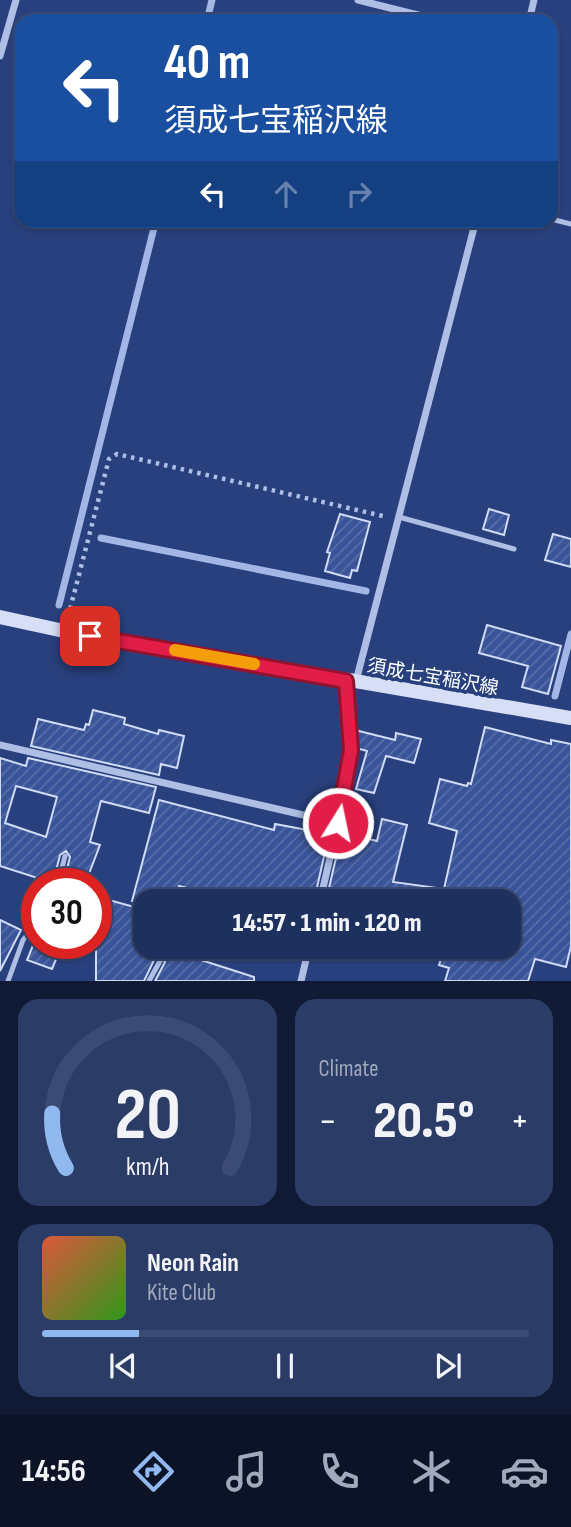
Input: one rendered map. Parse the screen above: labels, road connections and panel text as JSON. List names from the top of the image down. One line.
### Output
{"streets":{"main road":["須成七宝稲沢線"]},"page":{"turn":["40 m","須成七宝稲沢線"],"limit":"30","trip":"14:57 · 1 min · 120 m","tile":"Climate","heat":["−","20.5°","+"],"song":["Neon Rain","Kite Club"],"tabs":"14:56","gauge":["20","km/h"]}}
